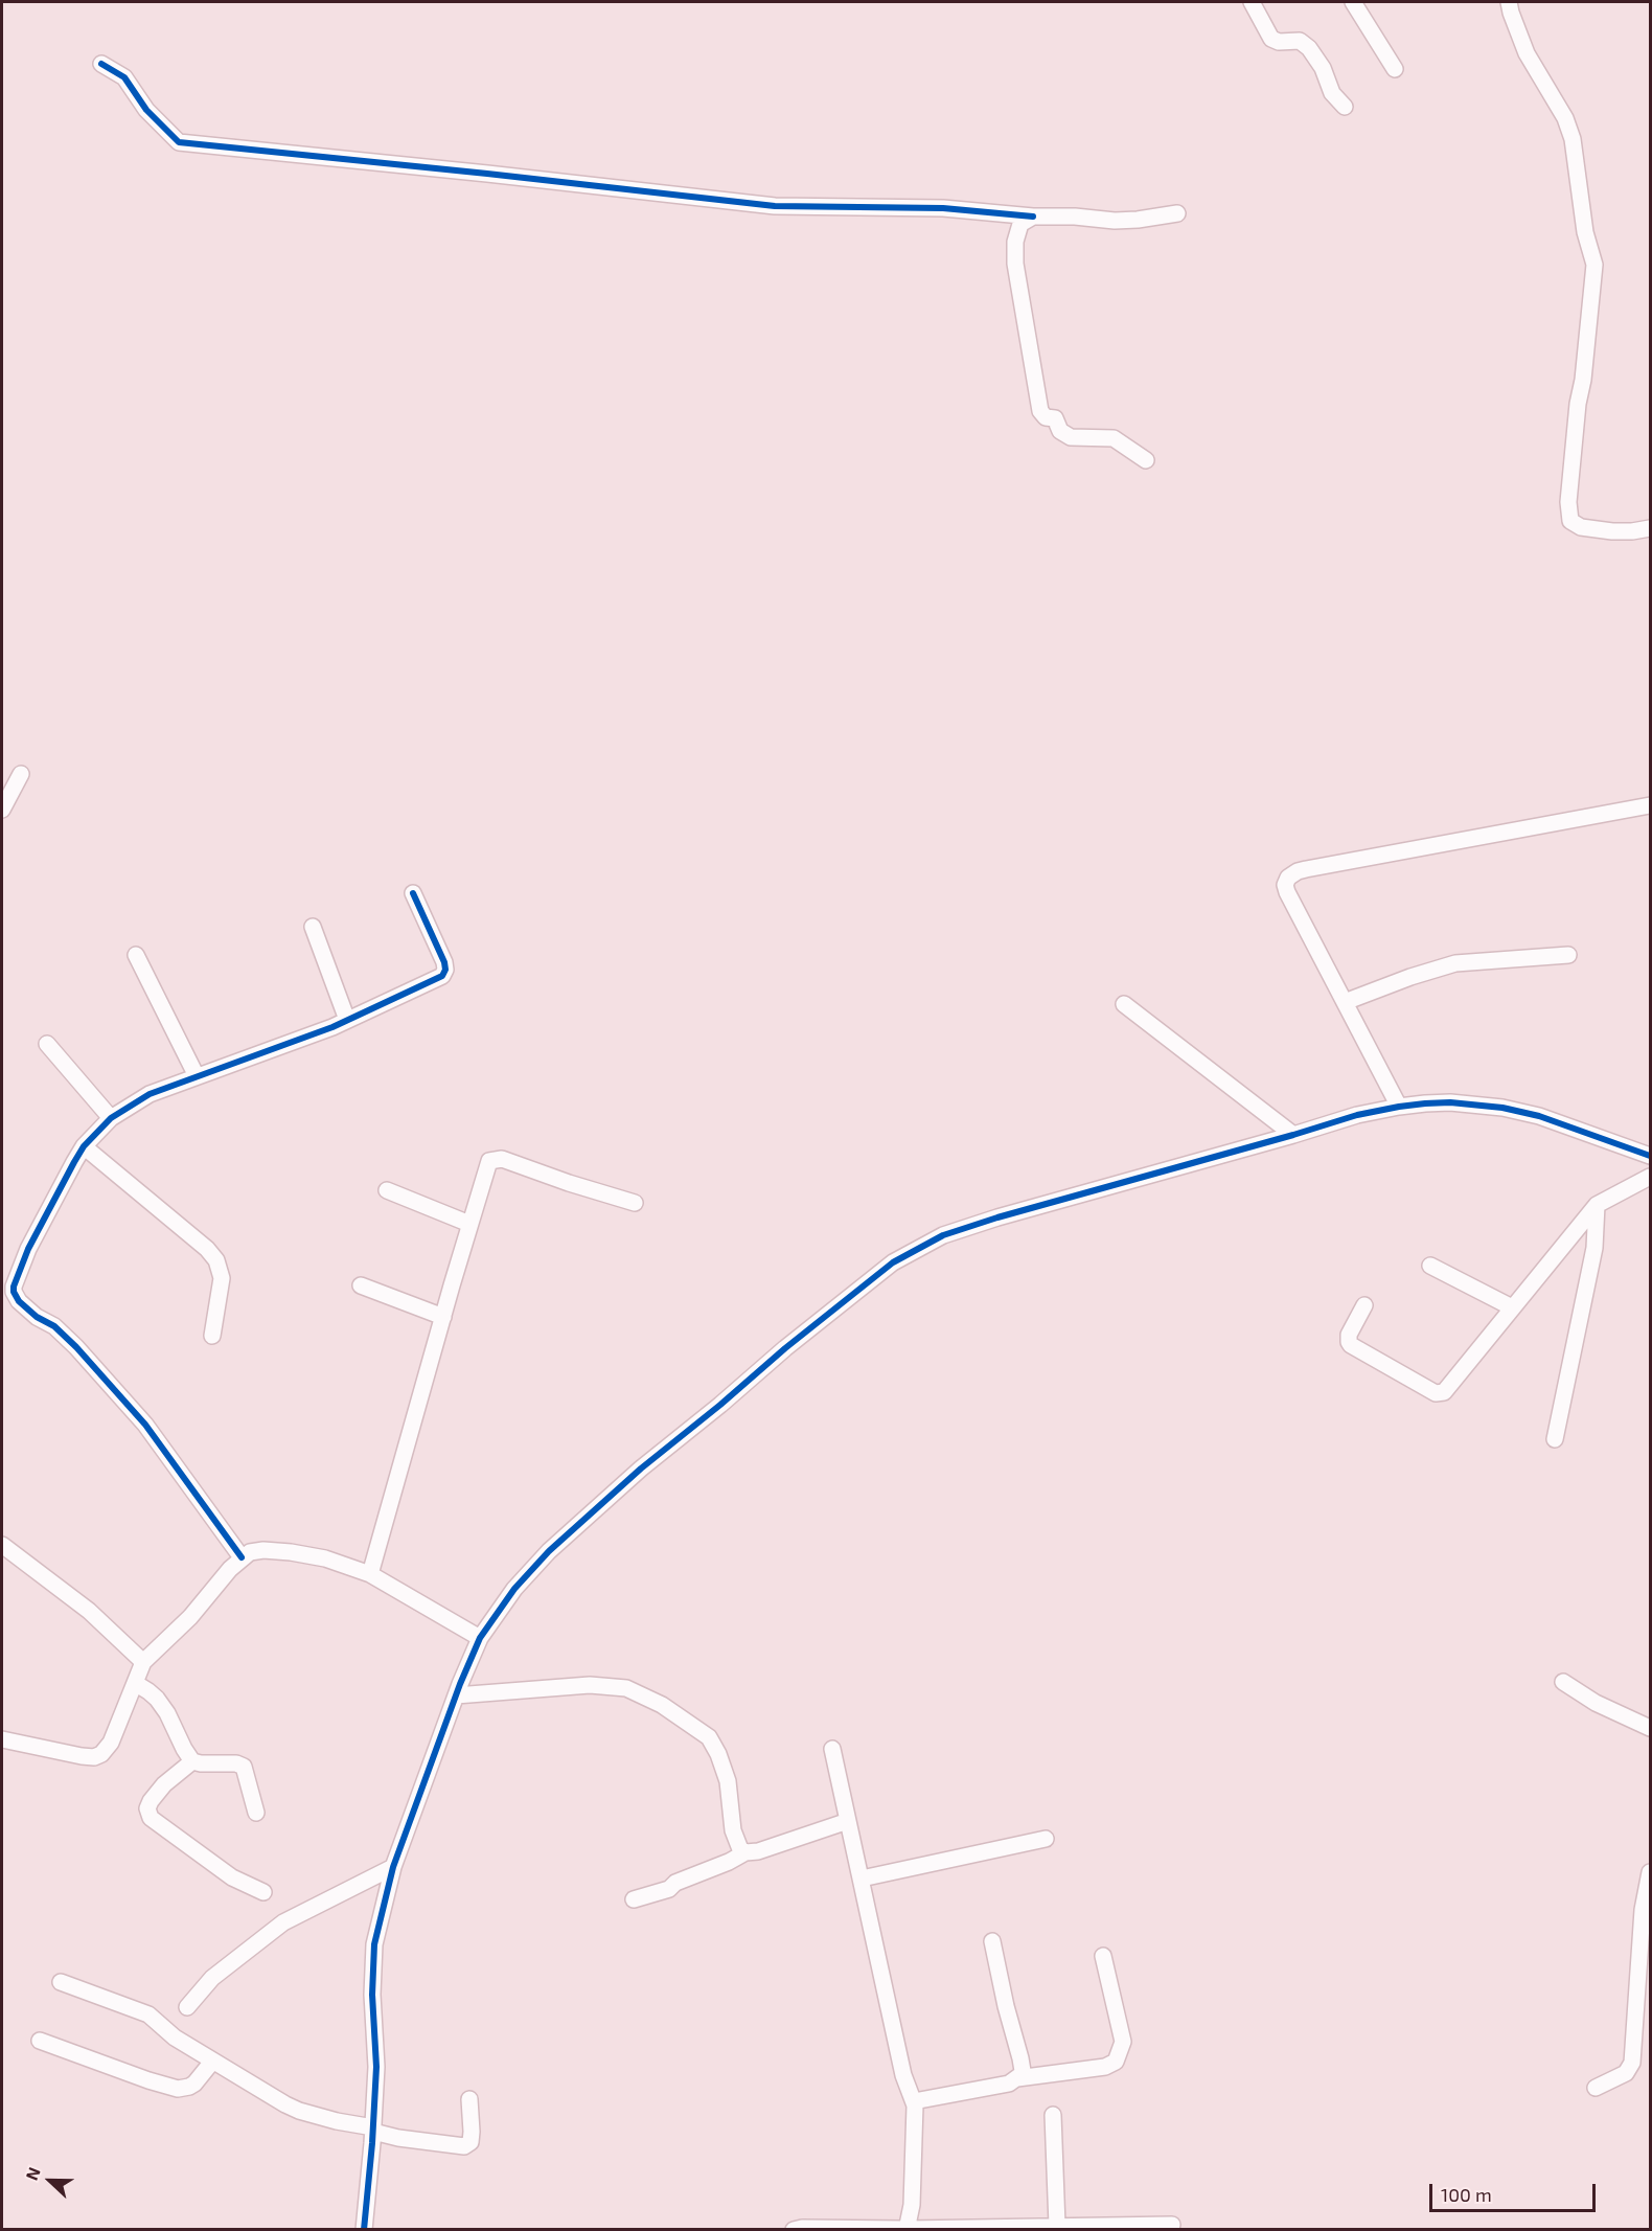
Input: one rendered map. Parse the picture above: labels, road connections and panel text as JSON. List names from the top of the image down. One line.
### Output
{"scale_bar":"100 m","north":"left"}
